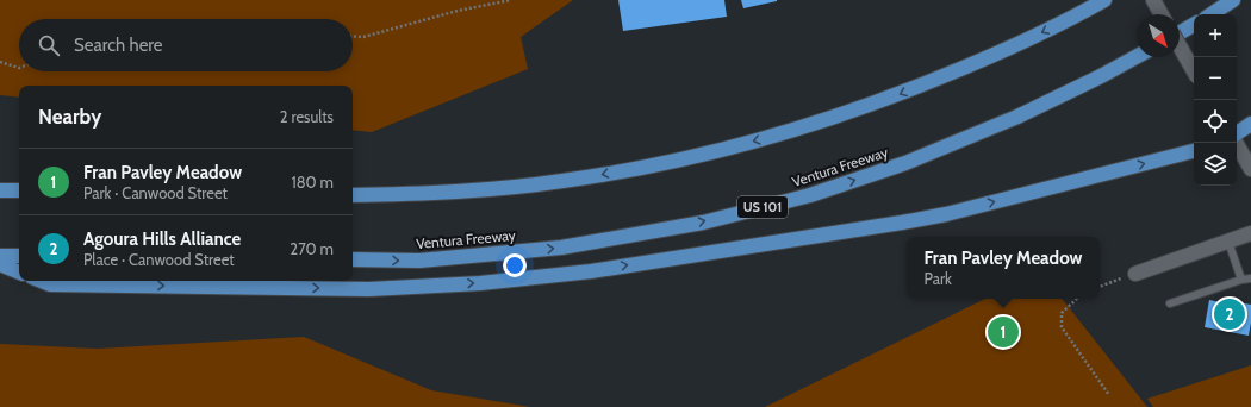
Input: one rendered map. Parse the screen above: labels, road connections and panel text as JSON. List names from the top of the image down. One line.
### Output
{"streets":{"highway":["Ventura Freeway","US 101"]},"north":"bottom right","page":{"map_buttons":["+","−"],"search":"Search here","heading":["Nearby","2 results"],"list":[{"mark":"1","name":"Fran Pavley Meadow","note":"Park · Canwood Street","value":"180 m"},{"mark":"2","name":"Agoura Hills Alliance","note":"Place · Canwood Street","value":"270 m"}],"popup":["Fran Pavley Meadow","Park"],"pins":["2","1"]}}
